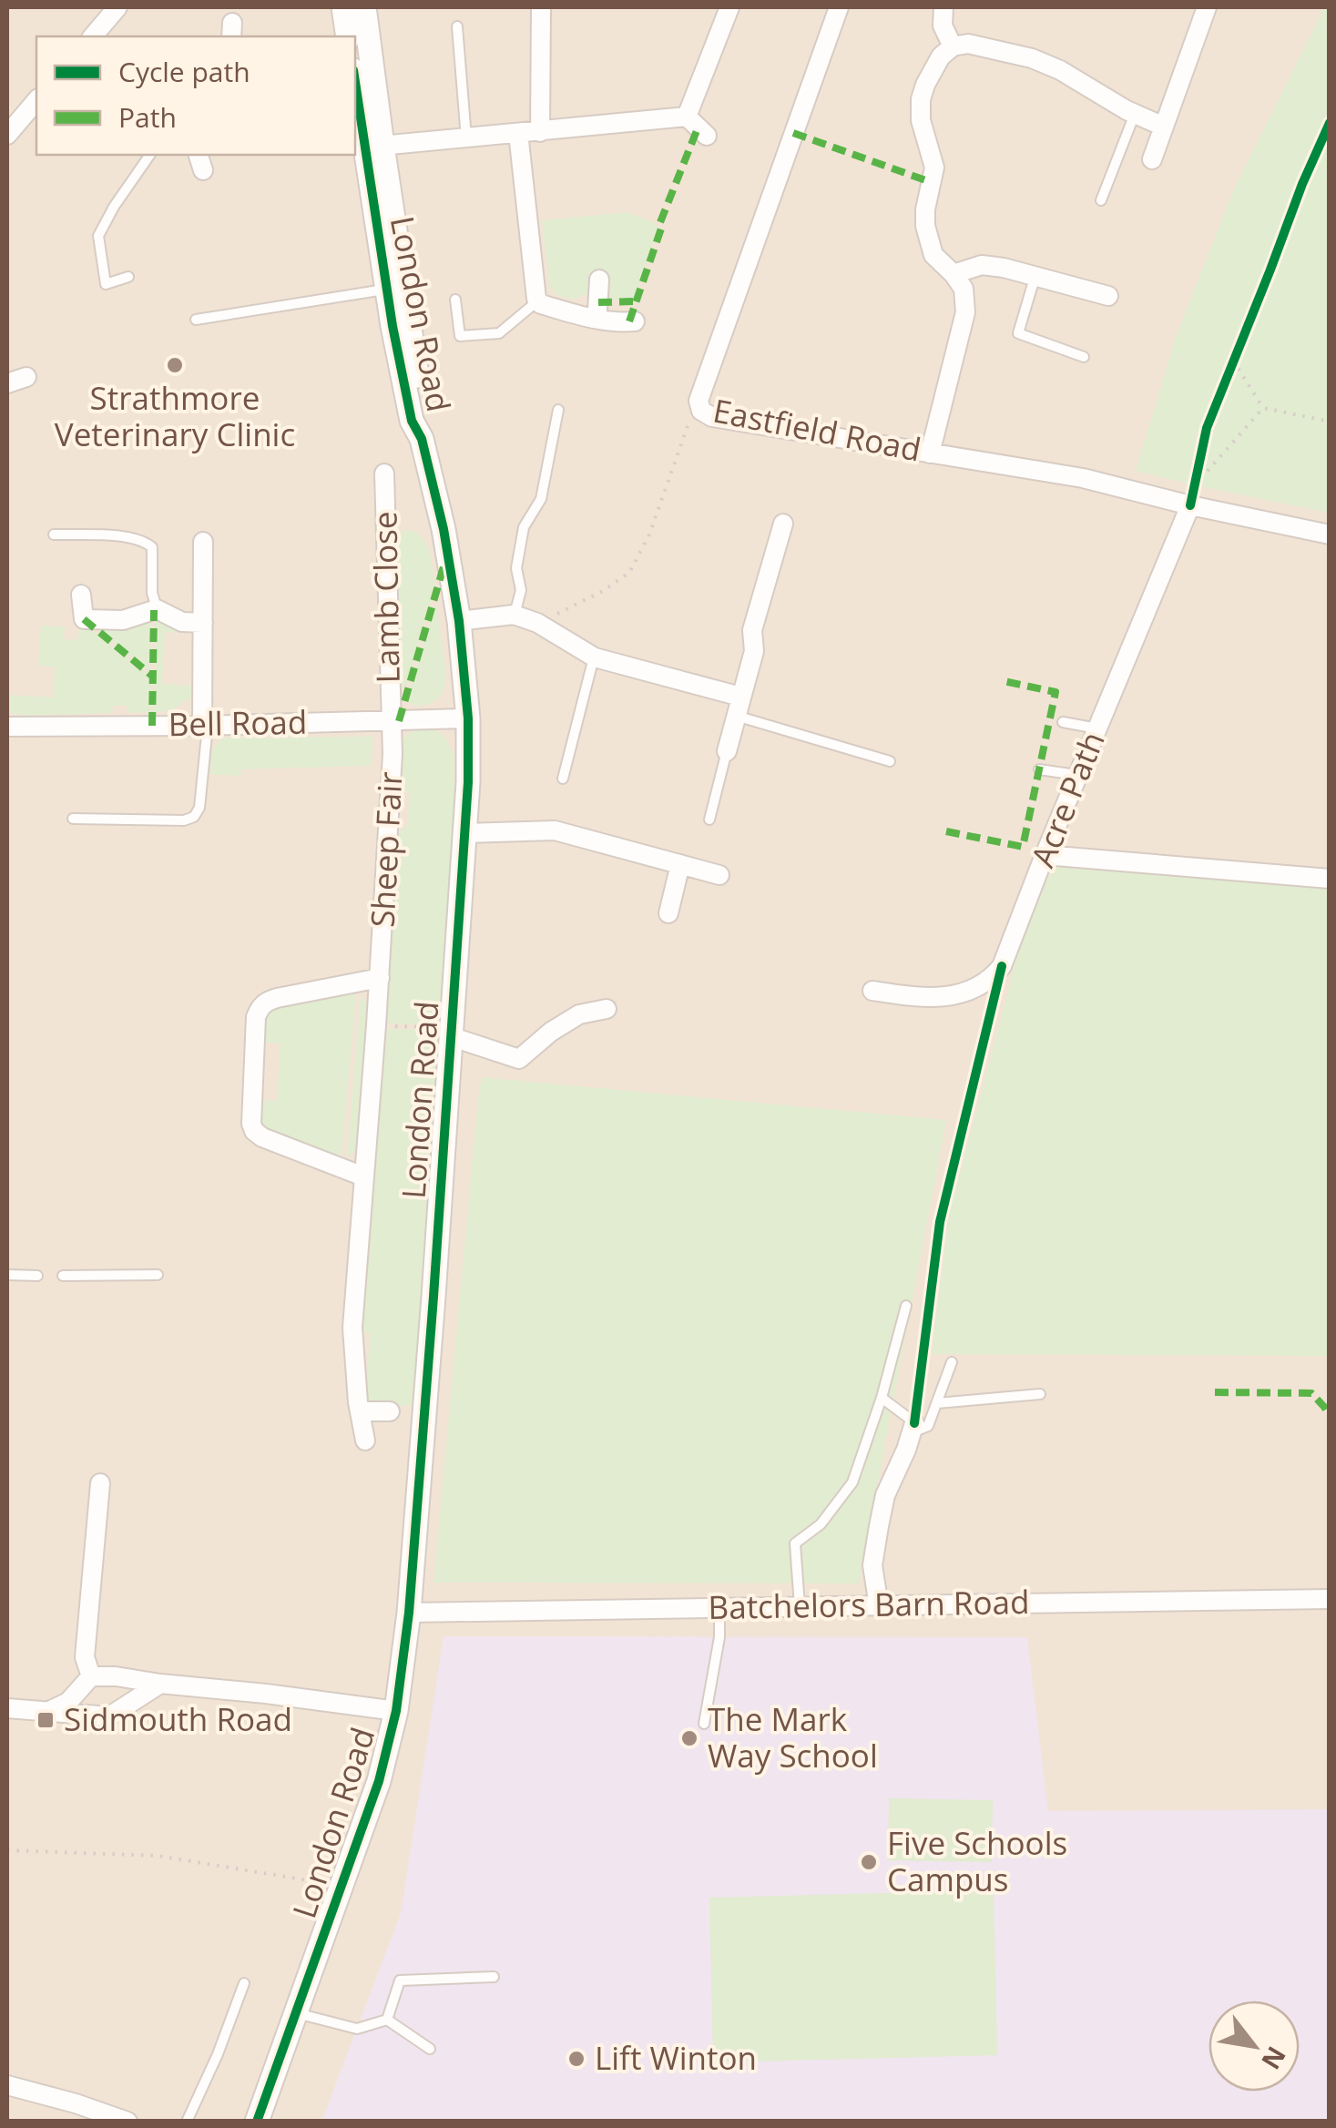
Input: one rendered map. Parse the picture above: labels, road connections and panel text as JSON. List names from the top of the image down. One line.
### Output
{"streets":{"street":["London Road","Eastfield Road","Lamb Close","Bell Road","Acre Path","Sheep Fair","Batchelors Barn Road"]},"crossings":[["London Road","Bell Road"],["London Road","Batchelors Barn Road"],["Eastfield Road","Acre Path"],["Lamb Close","Bell Road"],["Lamb Close","Sheep Fair"],["Bell Road","Sheep Fair"]],"places":{"other":["Strathmore Veterinary Clinic","The Mark Way School","Five Schools Campus","Lift Winton"],"transit":["Sidmouth Road"]},"legend":["Cycle path","Path"],"north":"bottom right"}
